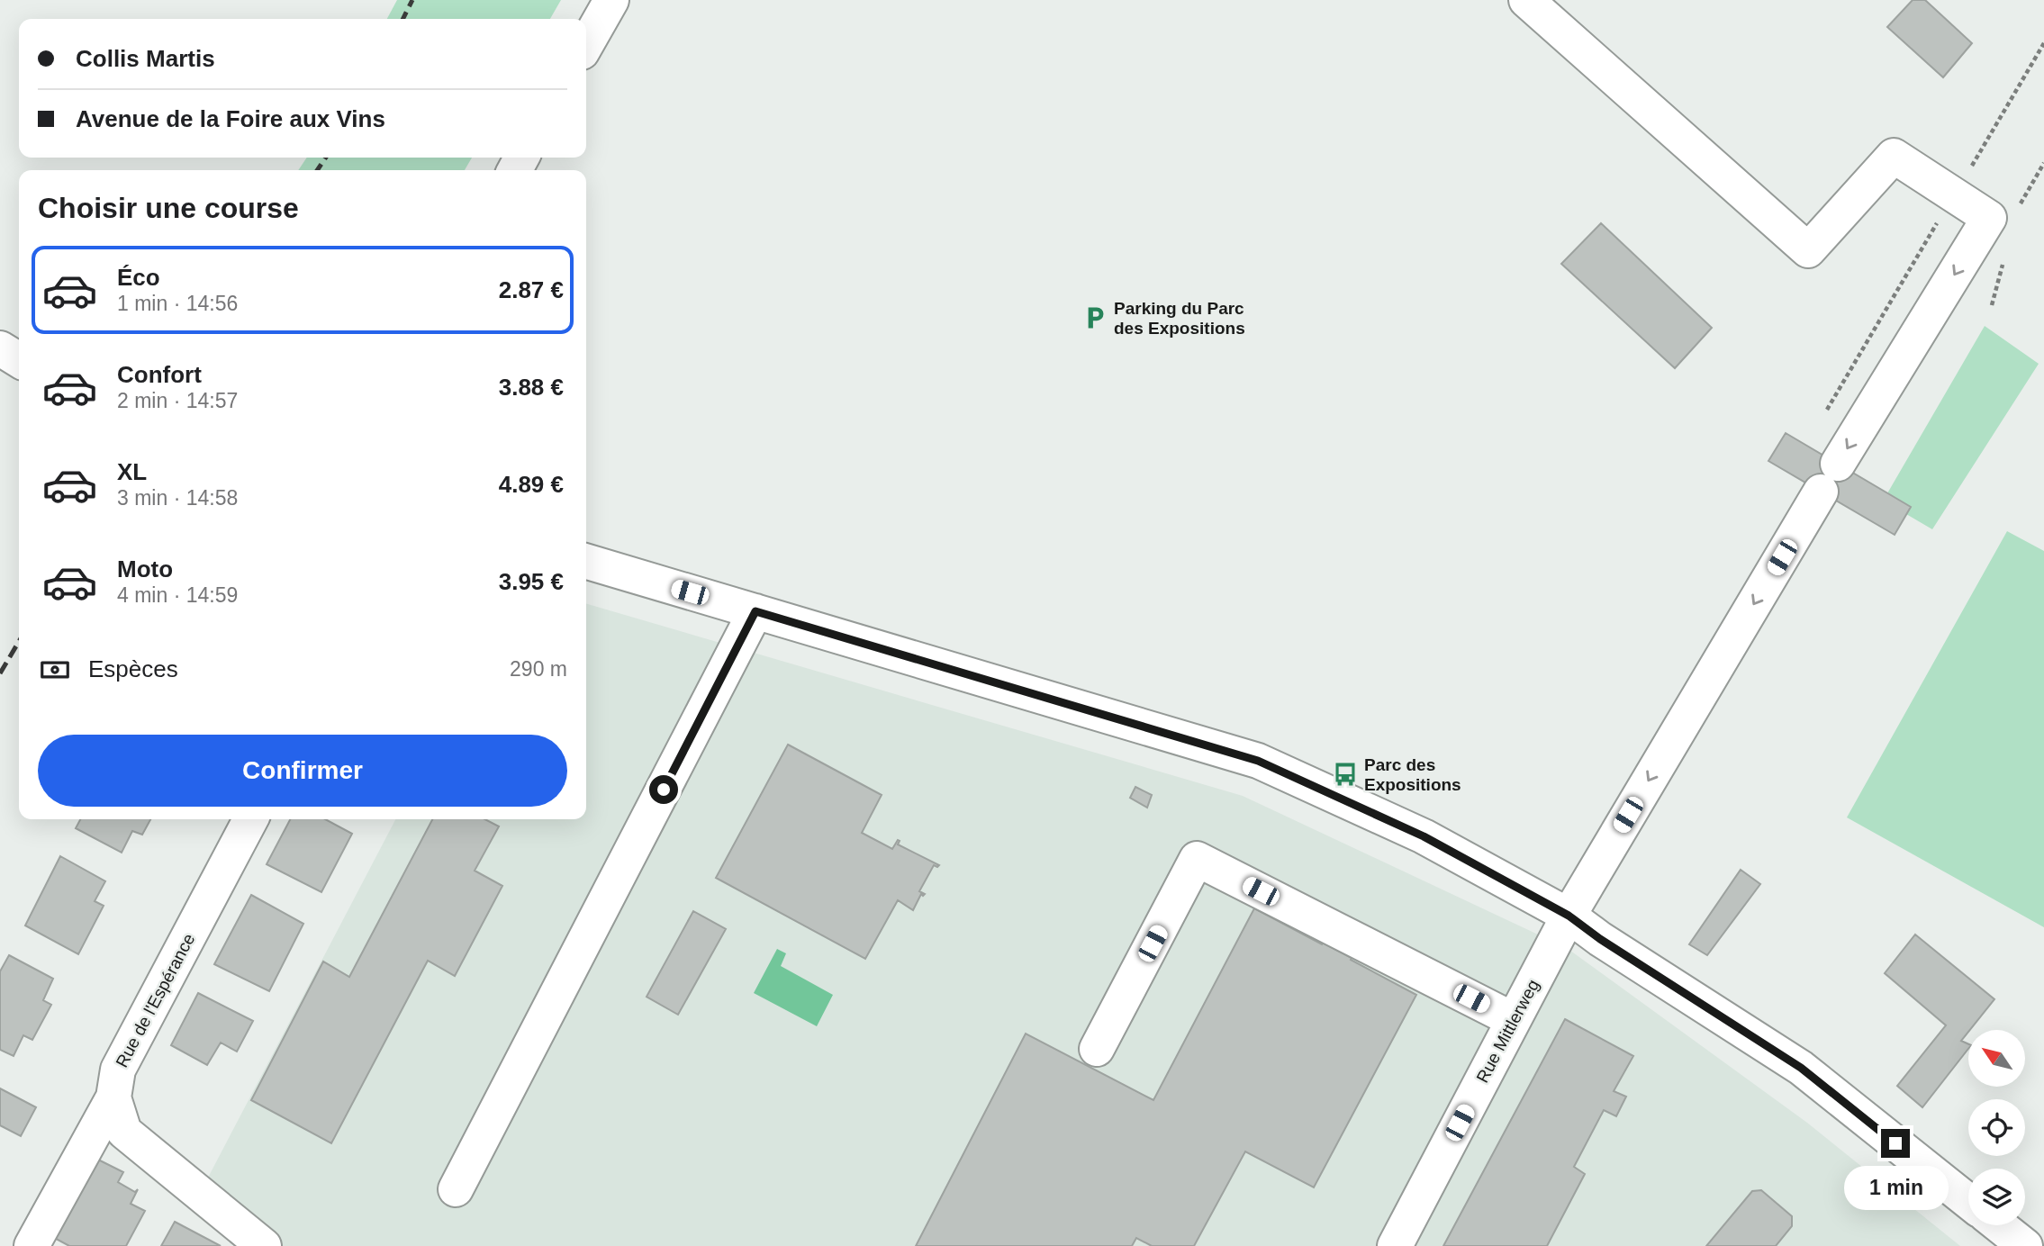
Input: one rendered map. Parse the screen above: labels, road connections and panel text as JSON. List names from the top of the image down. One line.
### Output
{"streets":{"street":["Rue de l'Espérance","Rue Mittlerweg"]},"one_way":["Rue Mittlerweg"],"places":{"parking":["Parking du Parc des Expositions"],"bus stop":["Parc des Expositions"]},"north":"top left","page":{"banner":["Collis Martis","Avenue de la Foire aux Vins"],"heading":"Choisir une course","list":[{"name":"Éco","note":"1 min · 14:56","value":"2.87 €"},{"name":"Confort","note":"2 min · 14:57","value":"3.88 €"},{"name":"XL","note":"3 min · 14:58","value":"4.89 €"},{"name":"Moto","note":"4 min · 14:59","value":"3.95 €"}],"pay":["Espèces","290 m"],"buttons":"Confirmer","bubble":"1 min"}}
